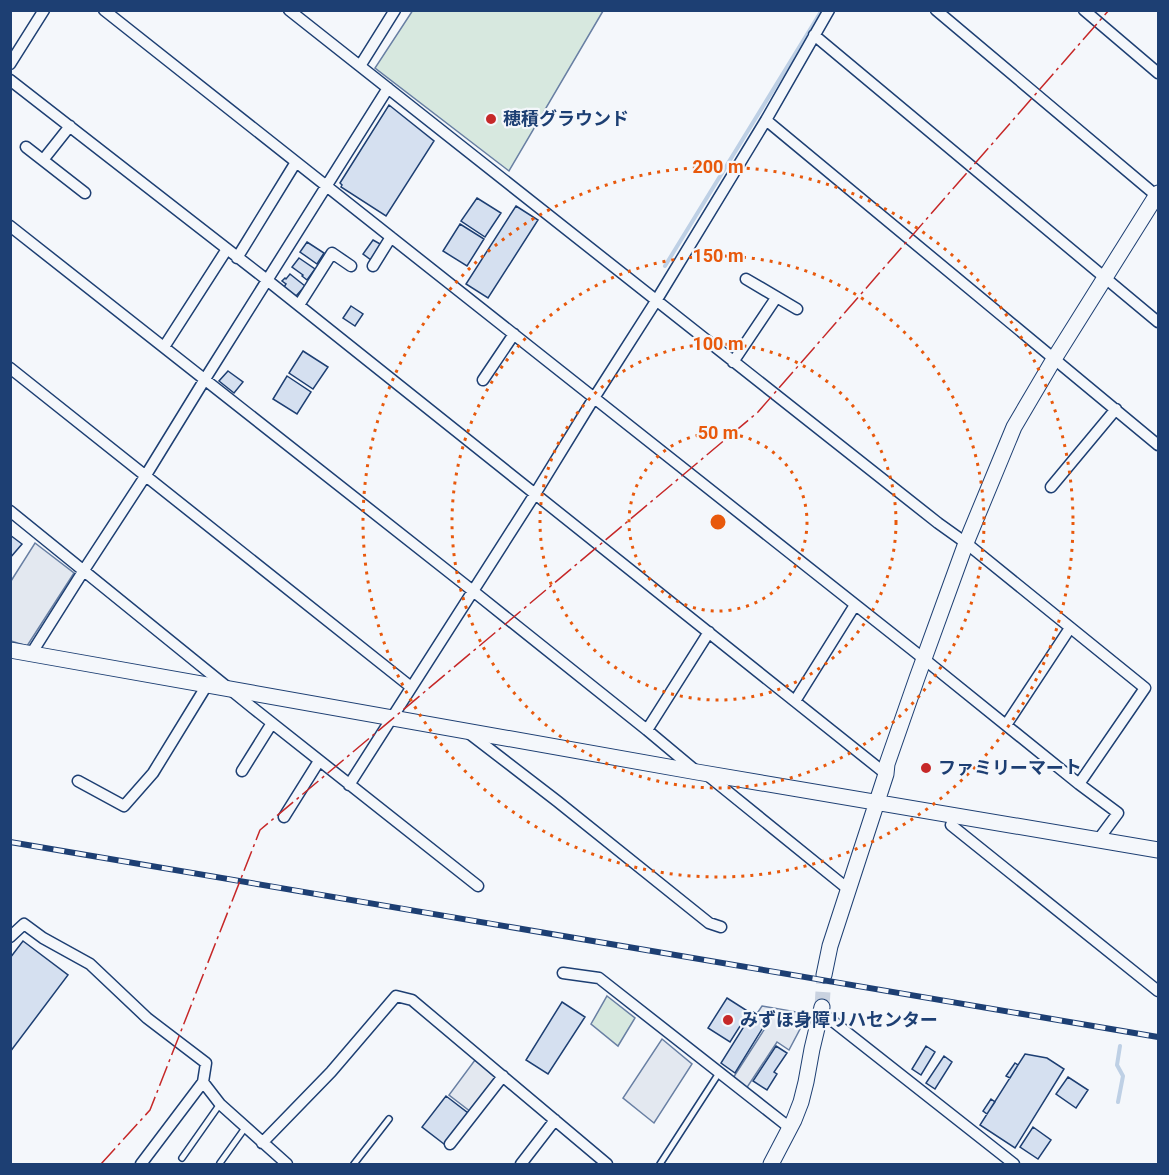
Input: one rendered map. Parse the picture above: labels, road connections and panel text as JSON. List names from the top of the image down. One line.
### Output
{"places":["穂積グラウンド","ファミリーマート","みずほ身障リハセンター"],"rings":["200 m","150 m","100 m","50 m"]}
